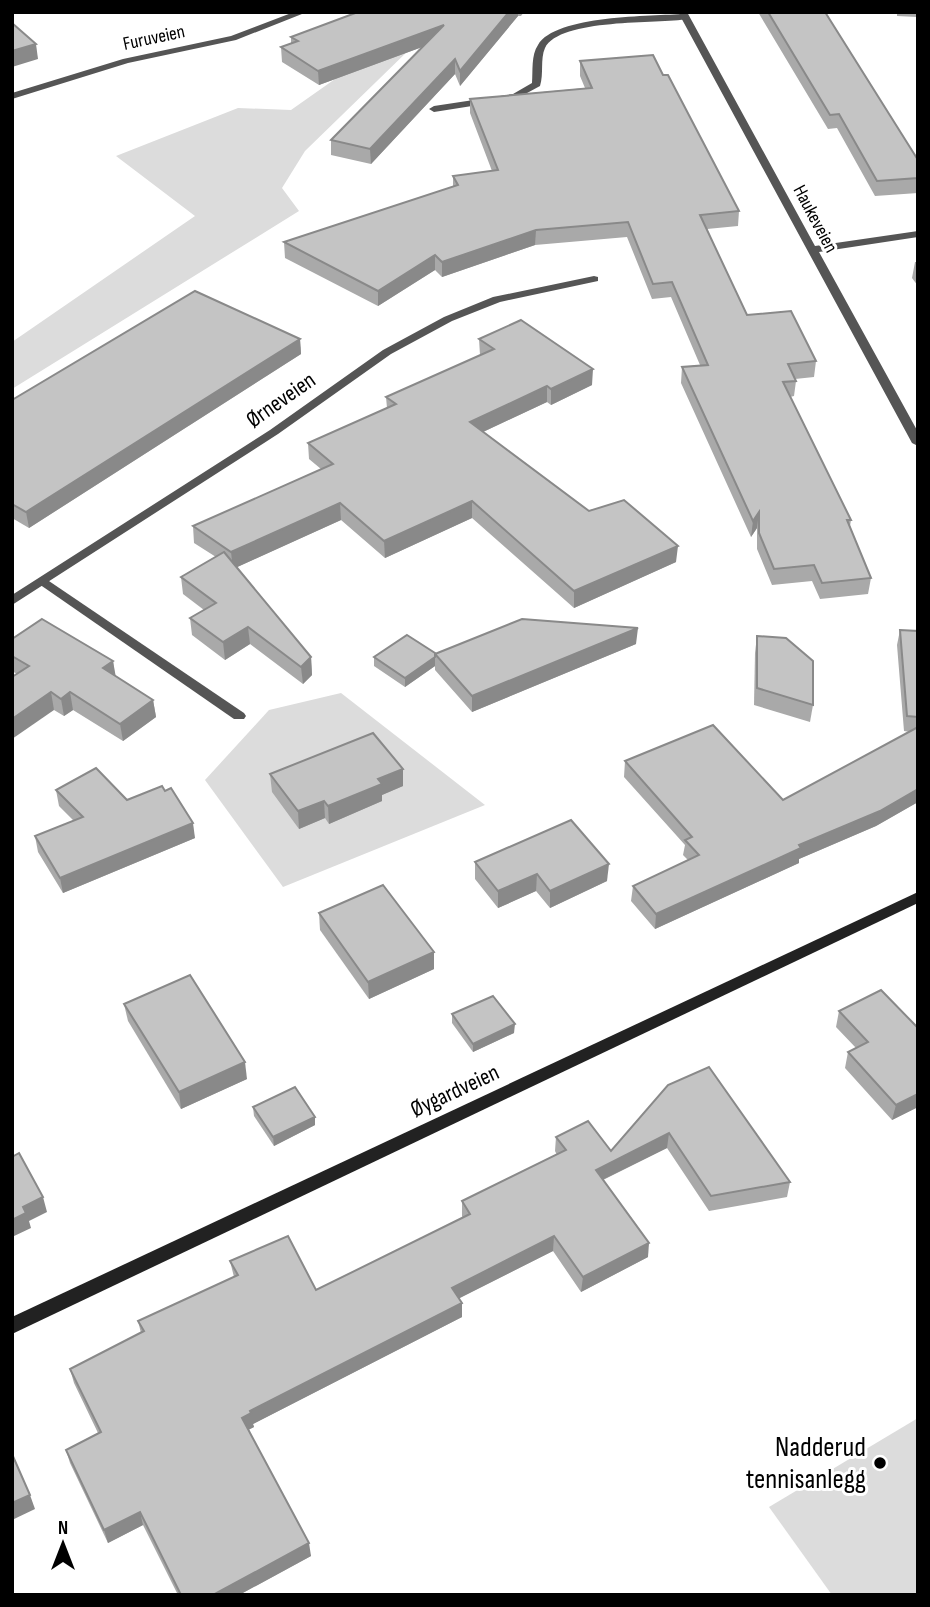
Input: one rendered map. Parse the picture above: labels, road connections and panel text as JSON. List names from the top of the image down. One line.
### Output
{"streets":{"street":["Furuveien","Haukeveien","Ørneveien","Øygardveien"]},"places":["Nadderud tennisanlegg"],"north":"top"}
